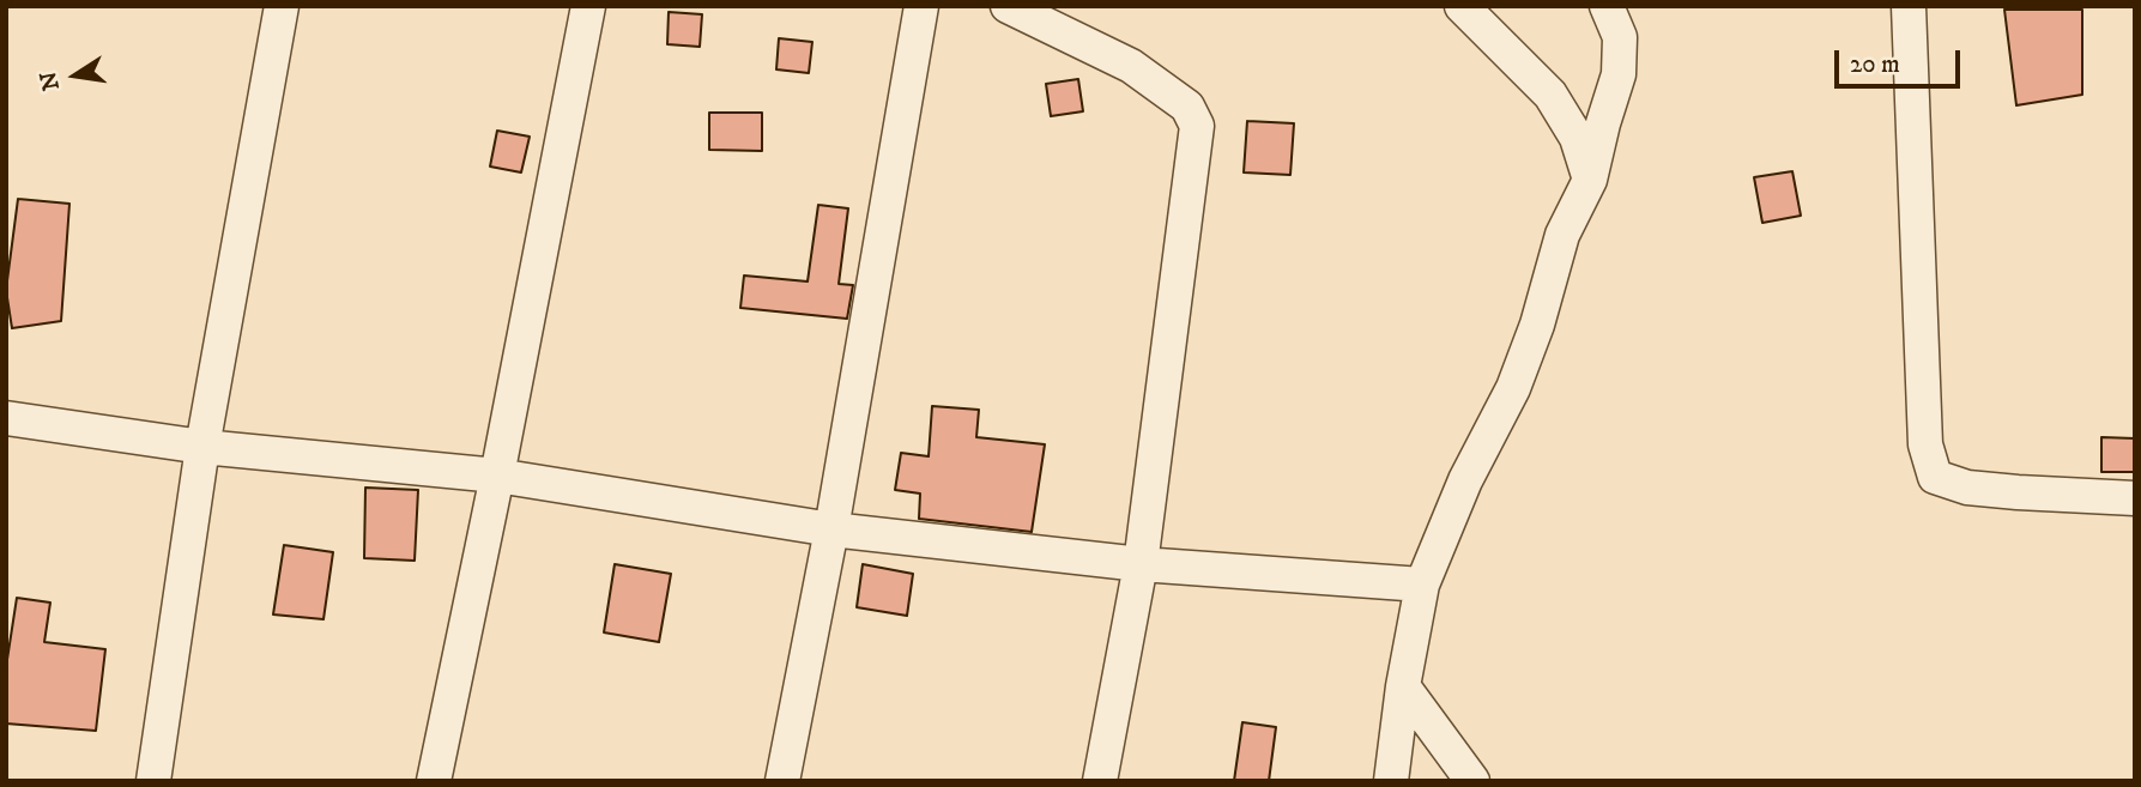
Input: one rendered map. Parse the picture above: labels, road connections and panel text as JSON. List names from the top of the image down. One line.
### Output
{"scale_bar":"20 m","north":"left"}
